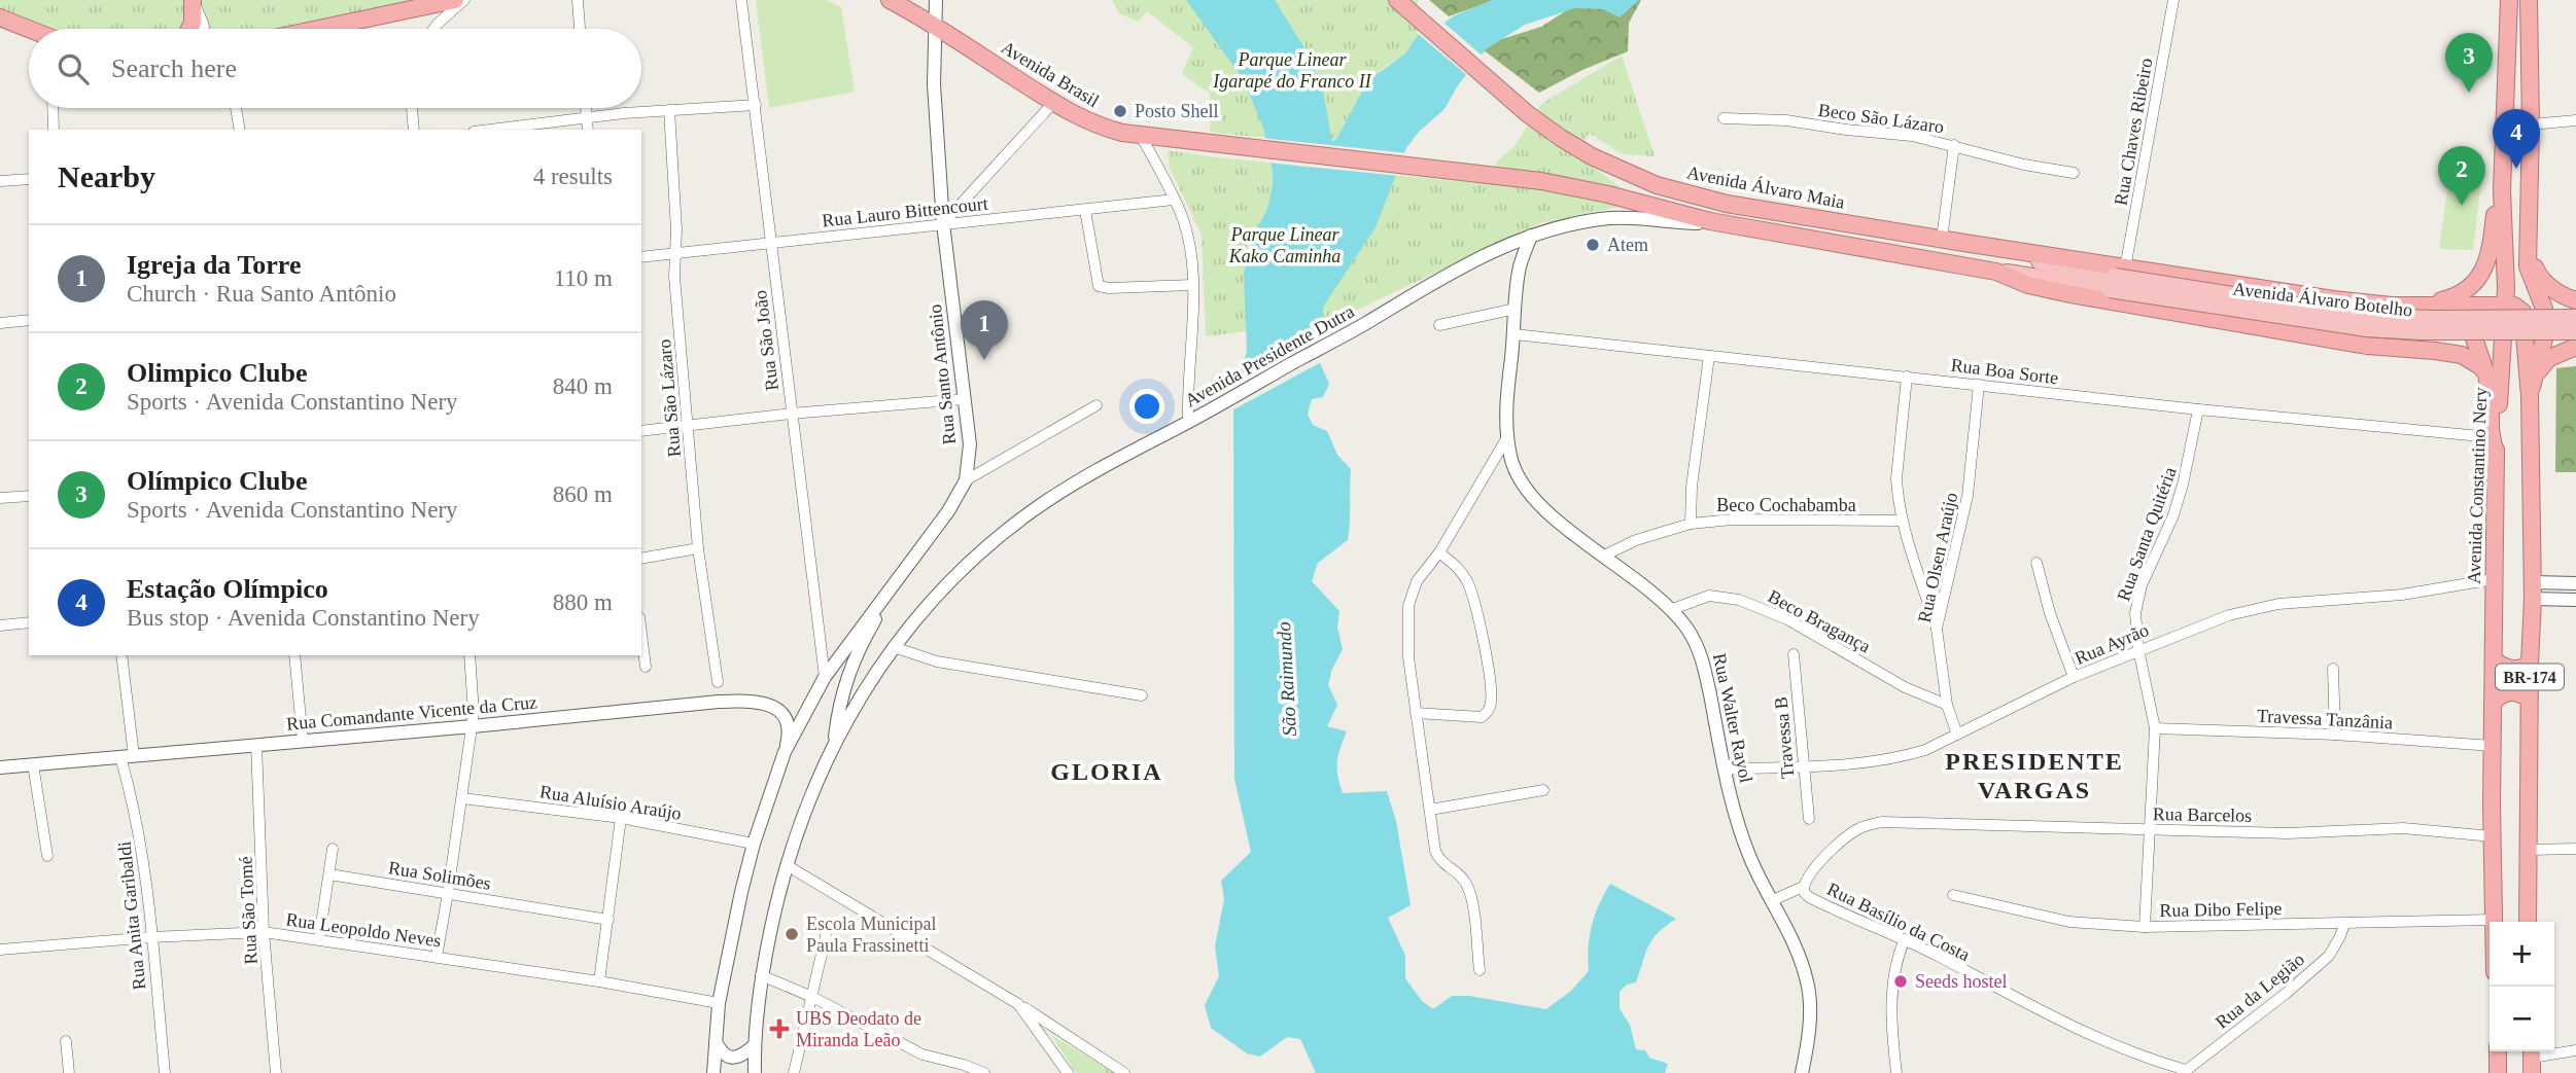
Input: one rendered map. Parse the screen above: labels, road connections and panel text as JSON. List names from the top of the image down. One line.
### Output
{"streets":{"highway":["Avenida Brasil","Avenida Álvaro Maia","Avenida Constantino Nery","BR-174"],"main road":["Avenida Álvaro Botelho"],"street":["Beco São Lázaro","Rua Chaves Ribeiro","Rua Lauro Bittencourt","Rua São João","Avenida Presidente Dutra","Rua Boa Sorte","Rua Santo Antônio","Rua São Lázaro","Beco Cochabamba","Rua Santa Quitéria","Rua Olsen Araújo","Beco Bragança","Rua Ayrão","Rua Comandante Vicente da Cruz","Rua Walter Rayol","Travessa Tanzânia","Travessa B","Rua Aluísio Araújo","Rua Barcelos","Rua Solimões","Rua Dibo Felipe","Rua São Tomé","Rua Anita Garibaldi","Rua Basílio da Costa","Rua Leopoldo Neves","Rua da Legião"]},"crossings":[["Avenida Brasil","Avenida Presidente Dutra"],["Avenida Brasil","Rua Santo Antônio"],["Rua Chaves Ribeiro","Avenida Álvaro Botelho"],["Rua Lauro Bittencourt","Rua São João"],["Rua Lauro Bittencourt","Rua Santo Antônio"],["Rua Lauro Bittencourt","Rua São Lázaro"],["Rua São João","Rua Santo Antônio"],["Avenida Presidente Dutra","Rua Walter Rayol"],["Rua Boa Sorte","Rua Santa Quitéria"],["Rua Boa Sorte","Rua Olsen Araújo"],["Rua Boa Sorte","Rua Walter Rayol"],["Avenida Constantino Nery","Rua Ayrão"],["Avenida Constantino Nery","Travessa Tanzânia"],["Avenida Constantino Nery","Rua Barcelos"],["Avenida Constantino Nery","Rua Dibo Felipe"],["Beco Cochabamba","Rua Walter Rayol"],["Rua Santa Quitéria","Rua Ayrão"],["Rua Santa Quitéria","Travessa Tanzânia"],["Rua Santa Quitéria","Rua Barcelos"],["Rua Santa Quitéria","Rua Dibo Felipe"],["Rua Olsen Araújo","Beco Bragança"],["Rua Olsen Araújo","Rua Ayrão"],["Beco Bragança","Rua Walter Rayol"],["Rua Ayrão","Rua Walter Rayol"],["Rua Ayrão","Travessa B"],["Rua Comandante Vicente da Cruz","Rua São Tomé"],["Rua Comandante Vicente da Cruz","Rua Anita Garibaldi"],["Rua Barcelos","Rua Basílio da Costa"],["Rua Dibo Felipe","Rua da Legião"],["Rua São Tomé","Rua Leopoldo Neves"],["Rua Anita Garibaldi","Rua Leopoldo Neves"],["Rua Basílio da Costa","Rua da Legião"]],"districts":["PRESIDENTE VARGAS","GLORIA"],"water":["São Raimundo"],"parks":["Parque Linear Igarapé do Franco II","Parque Linear Kako Caminha"],"places":{"other":["Posto Shell","Atem","Escola Municipal Paula Frassinetti","Seeds hostel"],"health":["UBS Deodato de Miranda Leão"]},"page":{"search":"Search here","pins":["3","4","2","1"],"heading":["Nearby","4 results"],"list":[{"mark":"1","name":"Igreja da Torre","note":"Church · Rua Santo Antônio","value":"110 m"},{"mark":"2","name":"Olimpico Clube","note":"Sports · Avenida Constantino Nery","value":"840 m"},{"mark":"3","name":"Olímpico Clube","note":"Sports · Avenida Constantino Nery","value":"860 m"},{"mark":"4","name":"Estação Olímpico","note":"Bus stop · Avenida Constantino Nery","value":"880 m"}],"map_buttons":["+","−"]}}
